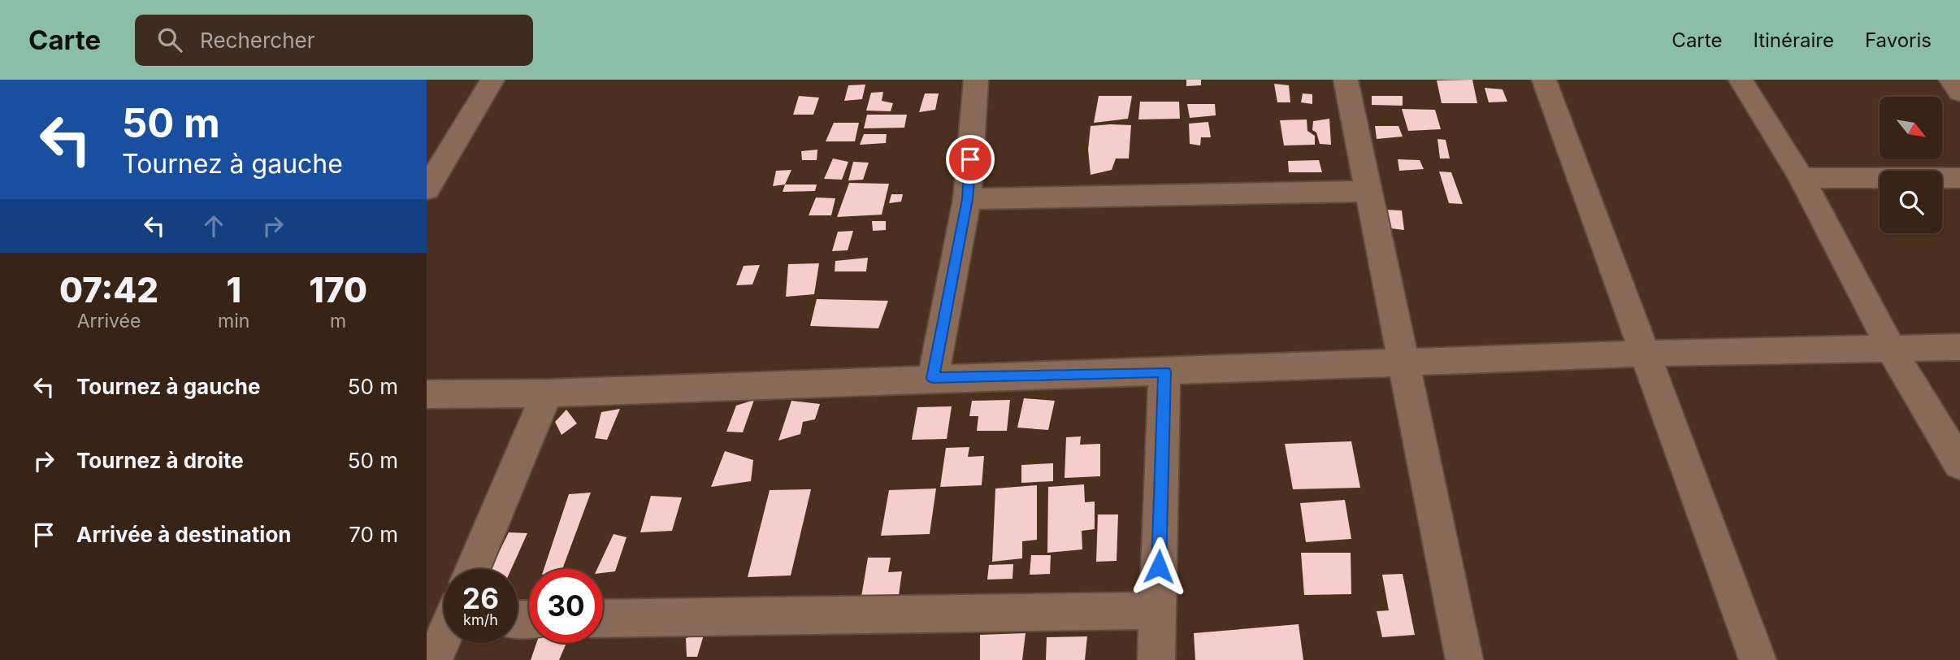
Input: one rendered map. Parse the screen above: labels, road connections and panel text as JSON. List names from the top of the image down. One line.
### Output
{"north":"bottom right","page":{"header":"Carte","search":"Rechercher","nav":["Carte","Itinéraire","Favoris"],"turn":["50 m","Tournez à gauche"],"eta":["07:42","Arrivée","1","min","170","m"],"list":[{"name":"Tournez à gauche","value":"50 m"},{"name":"Tournez à droite","value":"50 m"},{"name":"Arrivée à destination","value":"70 m"}],"speed":"26 km/h","limit":"30"}}
